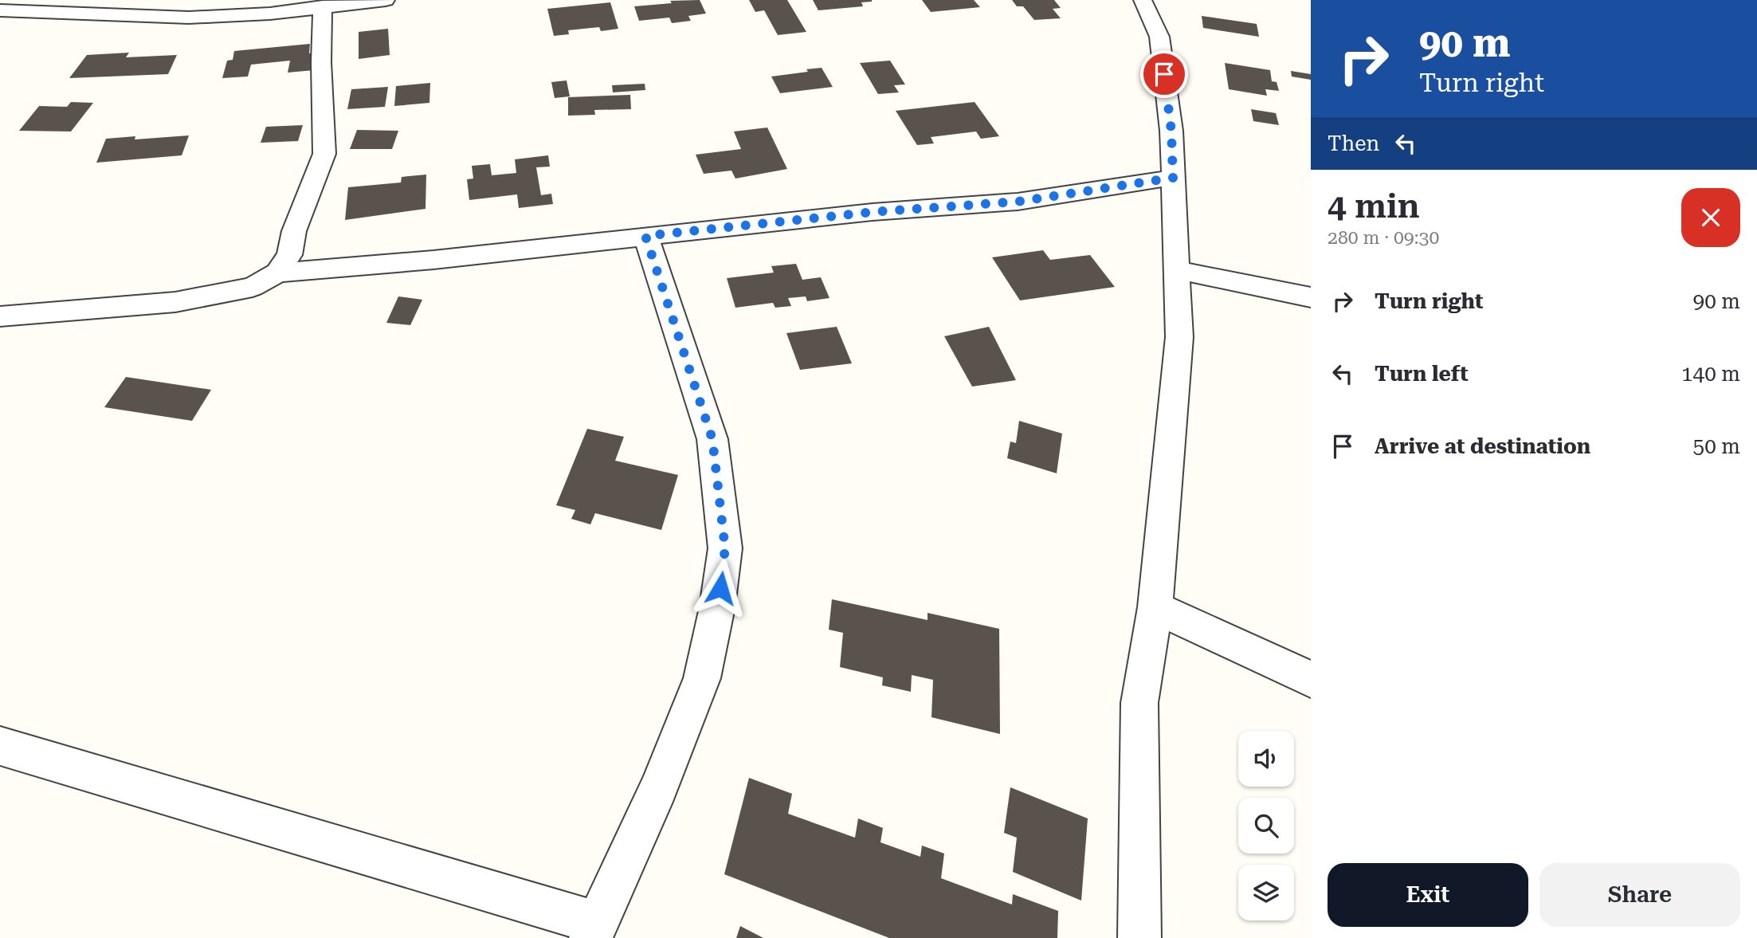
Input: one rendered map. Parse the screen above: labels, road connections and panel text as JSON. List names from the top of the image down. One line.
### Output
{"page":{"turn":["90 m","Turn right"],"then":"Then","heading":["4 min","280 m · 09:30"],"list":[{"name":"Turn right","value":"90 m"},{"name":"Turn left","value":"140 m"},{"name":"Arrive at destination","value":"50 m"}],"buttons":["Exit","Share"]}}
